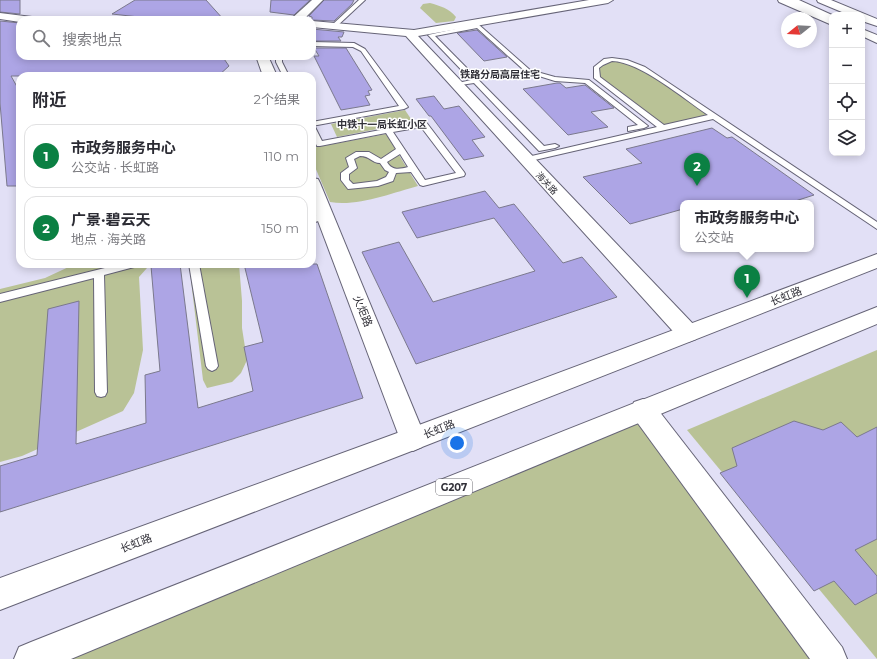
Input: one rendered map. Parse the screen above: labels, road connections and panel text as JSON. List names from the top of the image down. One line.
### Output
{"streets":{"main road":["海关路","长虹路","火炬路","G207"]},"crossings":[["海关路","长虹路"],["长虹路","火炬路"]],"districts":["铁路分局高层住宅","中铁十一局长虹小区"],"north":"left","page":{"map_buttons":["+","−"],"search":"搜索地点","heading":["附近","2个结果"],"list":[{"mark":"1","name":"市政务服务中心","note":"公交站 · 长虹路","value":"110 m"},{"mark":"2","name":"广景·碧云天","note":"地点 · 海关路","value":"150 m"}],"pins":["2","1"],"popup":["市政务服务中心","公交站"]}}
